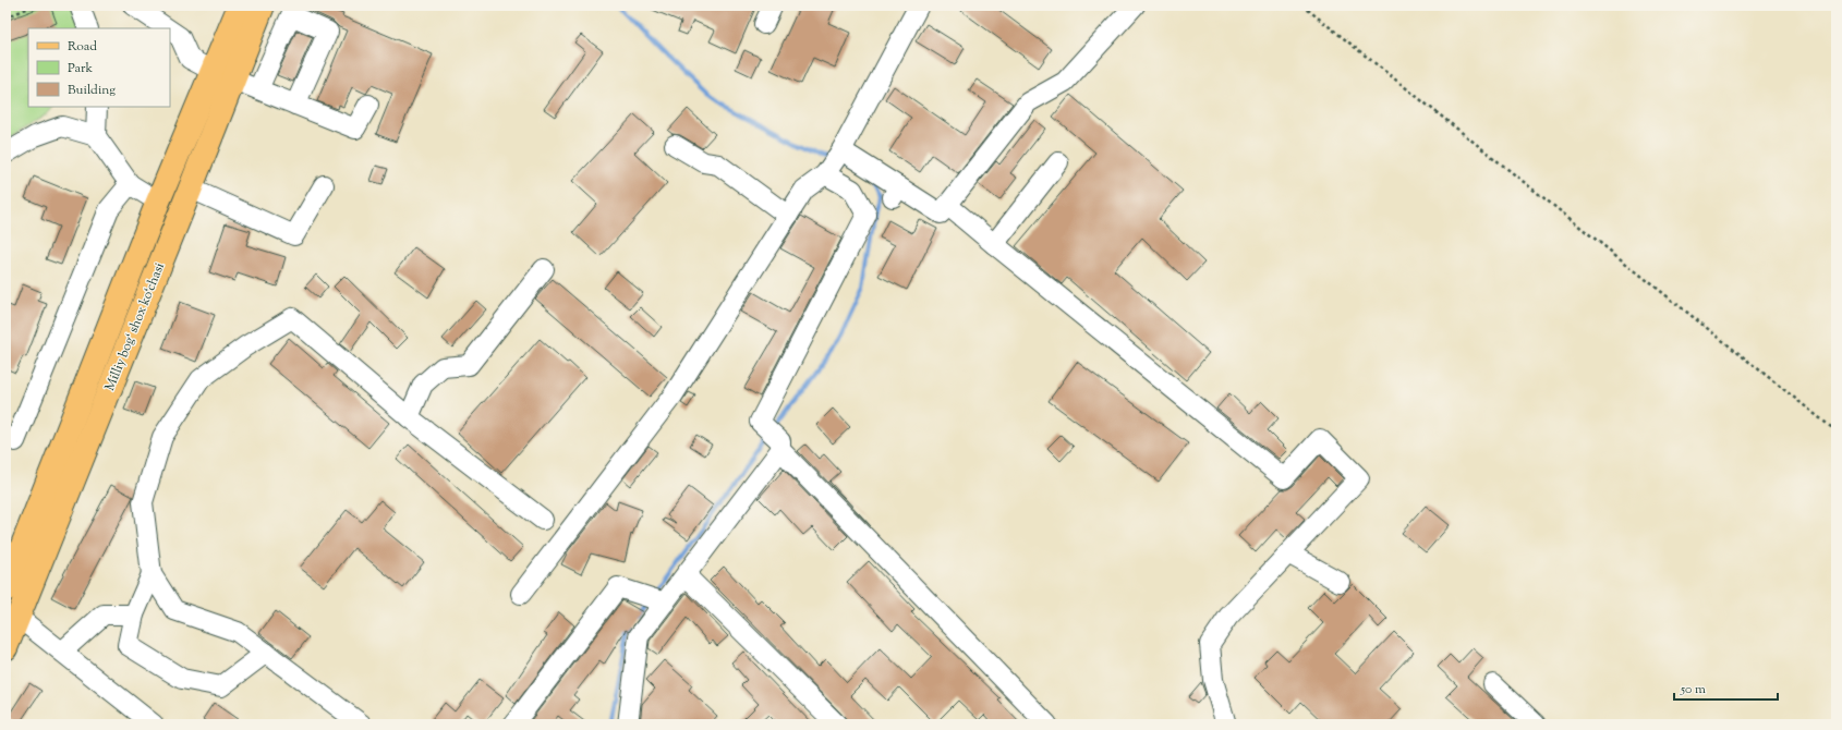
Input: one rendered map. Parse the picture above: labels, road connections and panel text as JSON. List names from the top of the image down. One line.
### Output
{"streets":{"main road":["Milliy bog‘ shox ko‘chasi"]},"legend":["Road","Park","Building"],"scale_bar":"50 m"}
